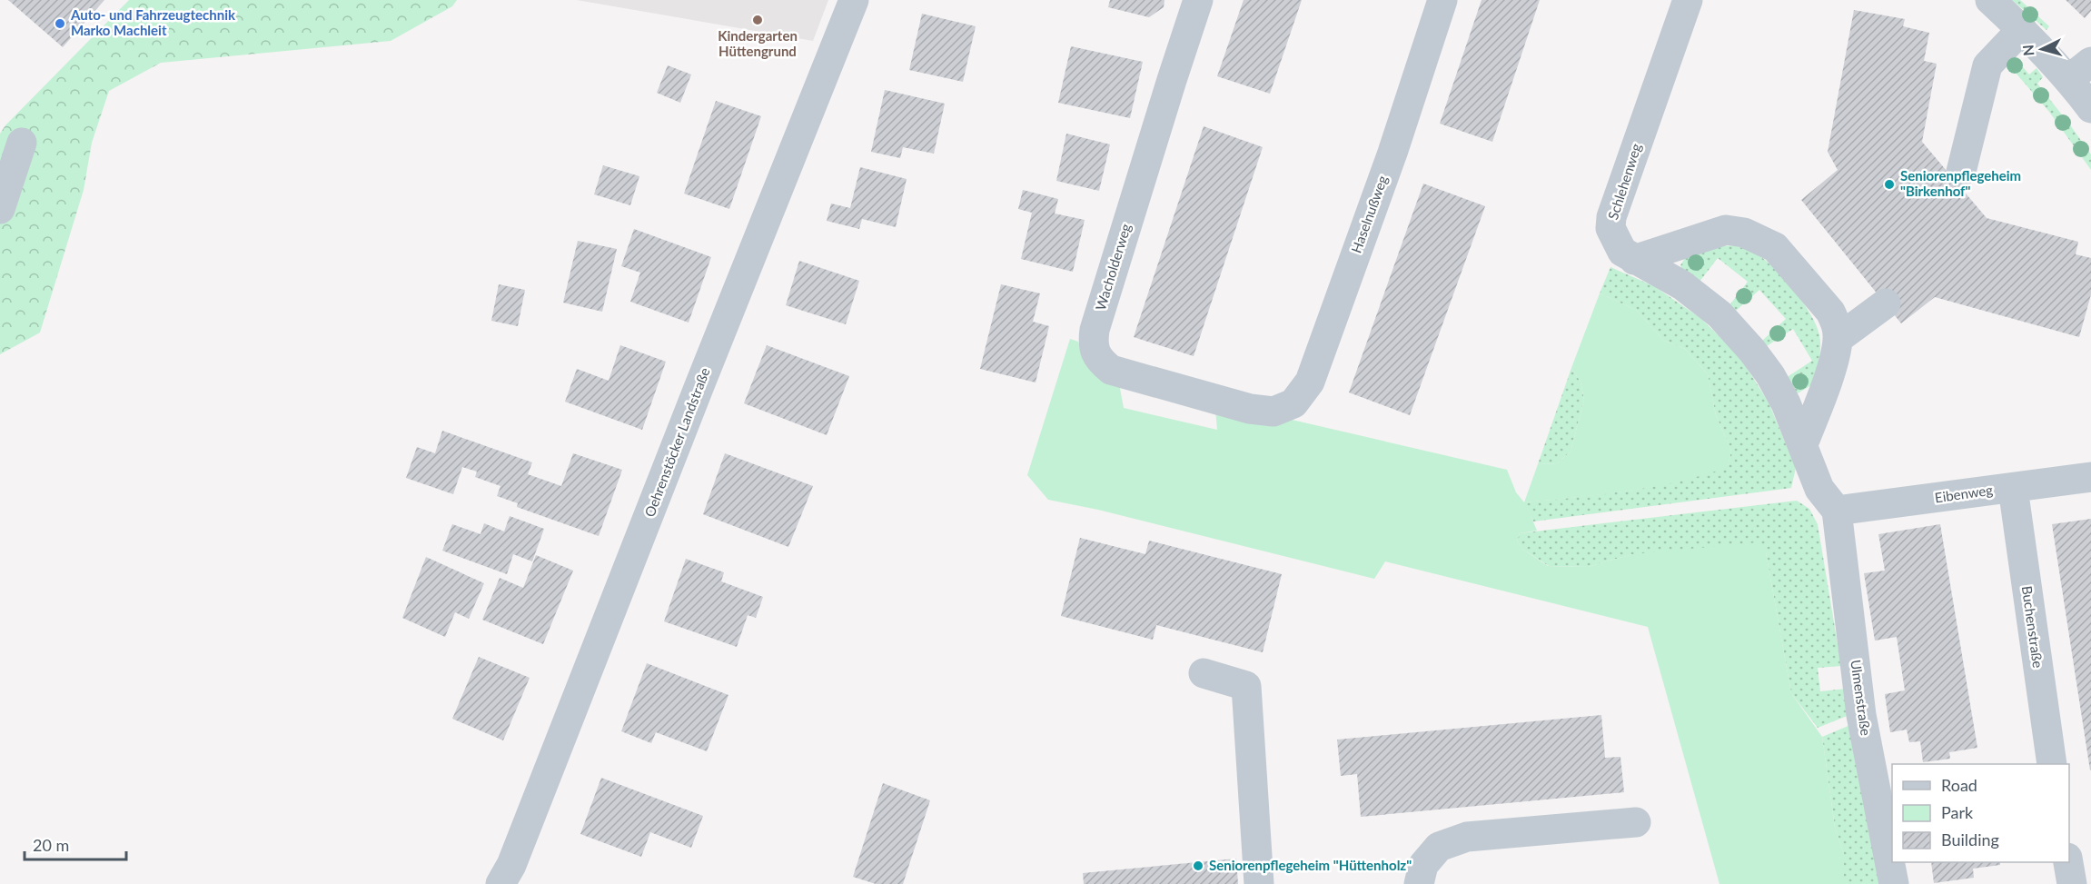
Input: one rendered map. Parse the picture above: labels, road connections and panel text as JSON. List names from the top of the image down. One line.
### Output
{"streets":{"street":["Schlehenweg","Haselnußweg","Wacholderweg","Oehrenstöcker Landstraße","Eibenweg","Buchenstraße","Ulmenstraße"]},"crossings":[["Schlehenweg","Eibenweg"],["Schlehenweg","Ulmenstraße"],["Haselnußweg","Wacholderweg"],["Eibenweg","Buchenstraße"],["Eibenweg","Ulmenstraße"]],"places":["Kindergarten Hüttengrund","Auto- und Fahrzeugtechnik Marko Machleit","Seniorenpflegeheim \"Birkenhof\"","Seniorenpflegeheim \"Hüttenholz\""],"legend":["Road","Park","Building"],"scale_bar":"20 m","north":"left"}
